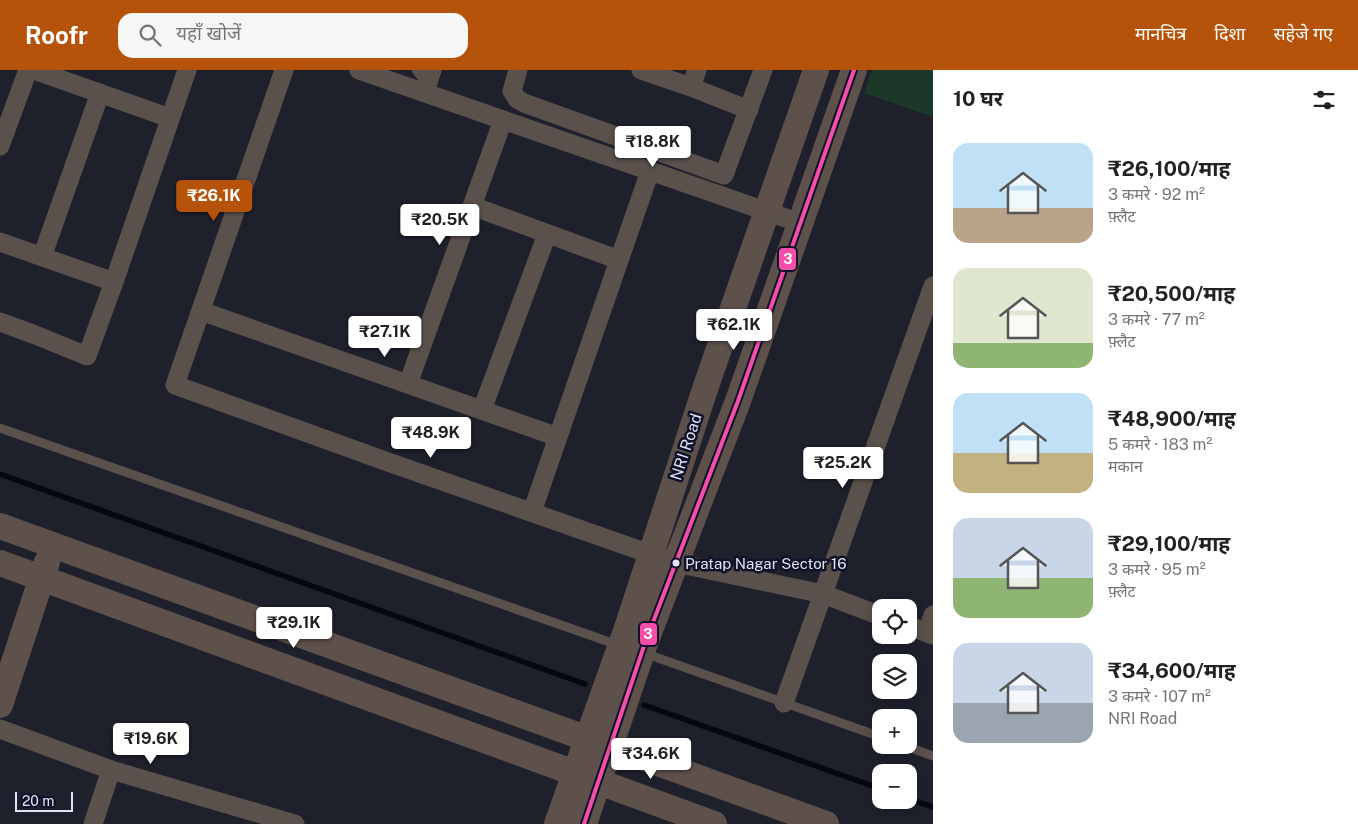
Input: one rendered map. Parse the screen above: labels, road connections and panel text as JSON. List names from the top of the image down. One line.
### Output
{"streets":{"street":["NRI Road"]},"places":["Pratap Nagar Sector 16"],"lines":["transit line 3"],"scale_bar":"20 m","page":{"header":"Roofr","search":"यहाँ खोजें","nav":["मानचित्र","दिशा","सहेजे गए"],"heading":"10 घर","price":["₹18.8K","₹26.1K","₹20.5K","₹62.1K","₹27.1K","₹48.9K","₹25.2K","₹29.1K","₹19.6K","₹34.6K"],"list":[{"name":"₹26,100/माह","note":"3 कमरे · 92 m² · फ़्लैट"},{"name":"₹20,500/माह","note":"3 कमरे · 77 m² · फ़्लैट"},{"name":"₹48,900/माह","note":"5 कमरे · 183 m² · मकान"},{"name":"₹29,100/माह","note":"3 कमरे · 95 m² · फ़्लैट"},{"name":"₹34,600/माह","note":"3 कमरे · 107 m² · NRI Road"}],"map_buttons":["+","−"],"scale":"20 m"}}
